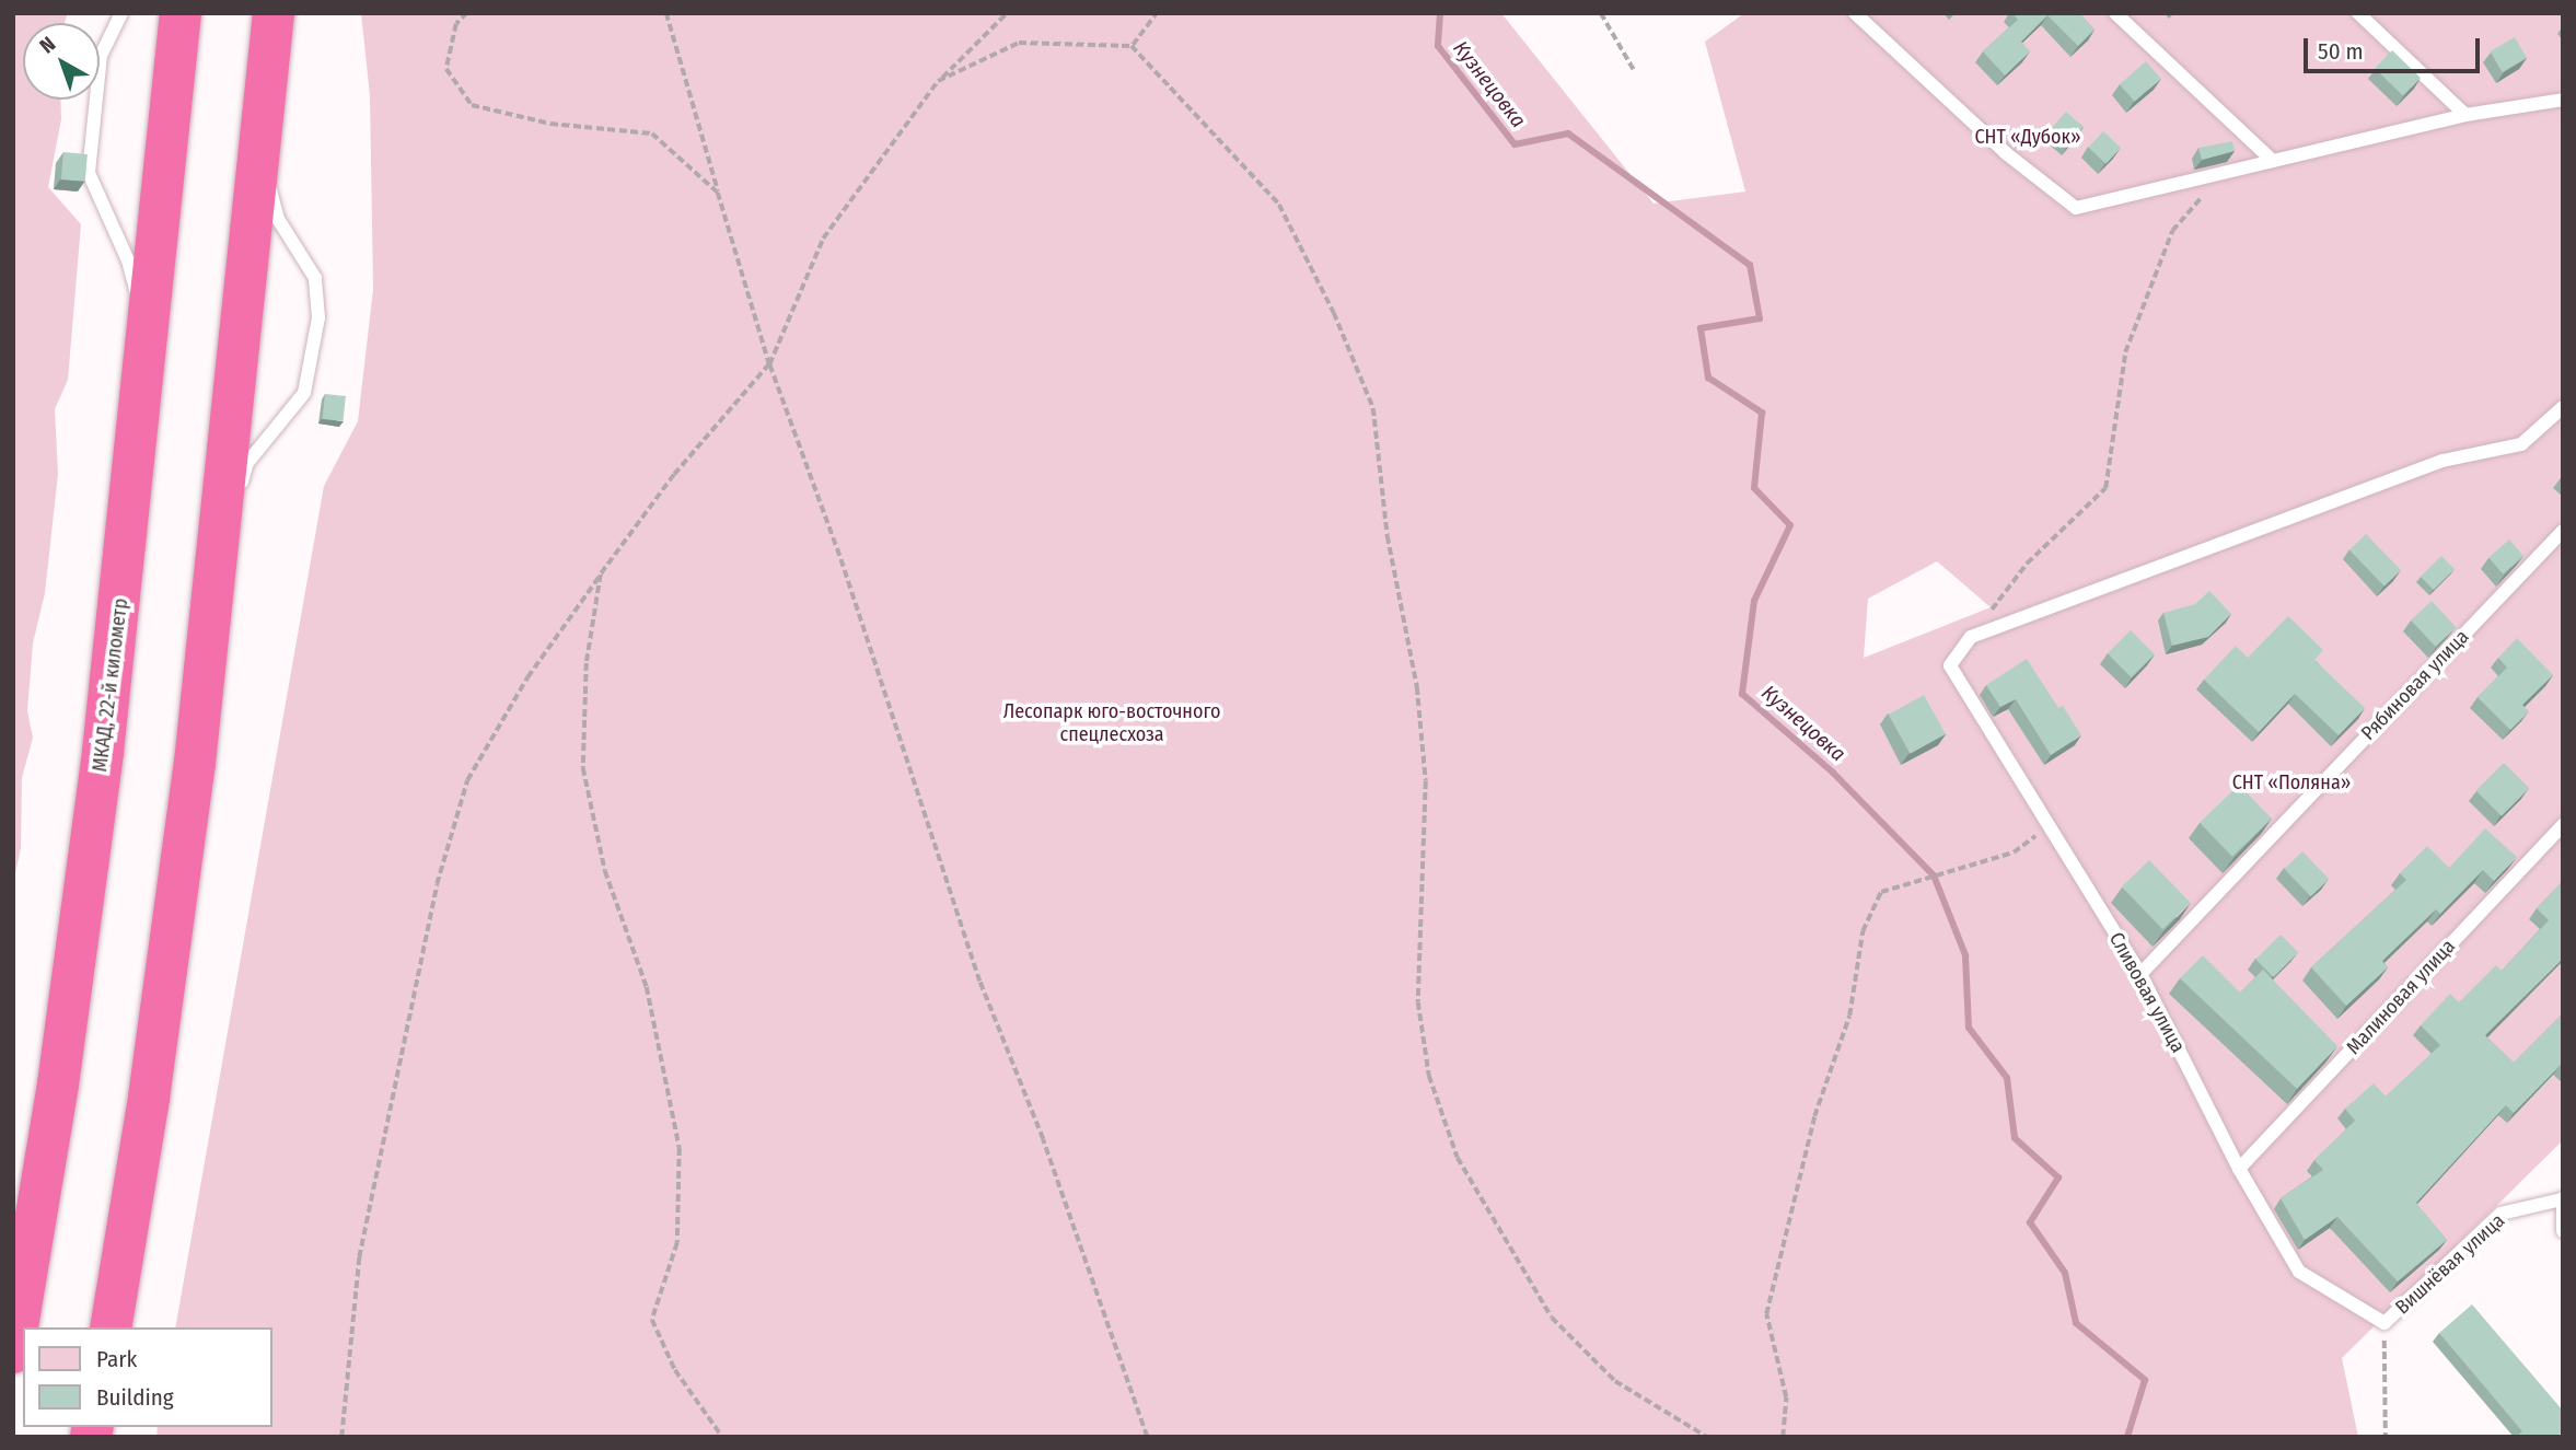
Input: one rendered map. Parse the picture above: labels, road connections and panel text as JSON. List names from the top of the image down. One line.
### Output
{"streets":{"highway":["МКАД, 22-й километр"],"lane":["Рябиновая улица","Сливовая улица","Малиновая улица","Вишнёвая улица"]},"crossings":[["Рябиновая улица","Сливовая улица"],["Сливовая улица","Малиновая улица"],["Сливовая улица","Вишнёвая улица"]],"water":["Кузнецовка"],"parks":["СНТ «Дубок»","Лесопарк юго-восточного спецлесхоза","СНТ «Поляна»"],"legend":["Park","Building"],"scale_bar":"50 m","north":"top left"}
